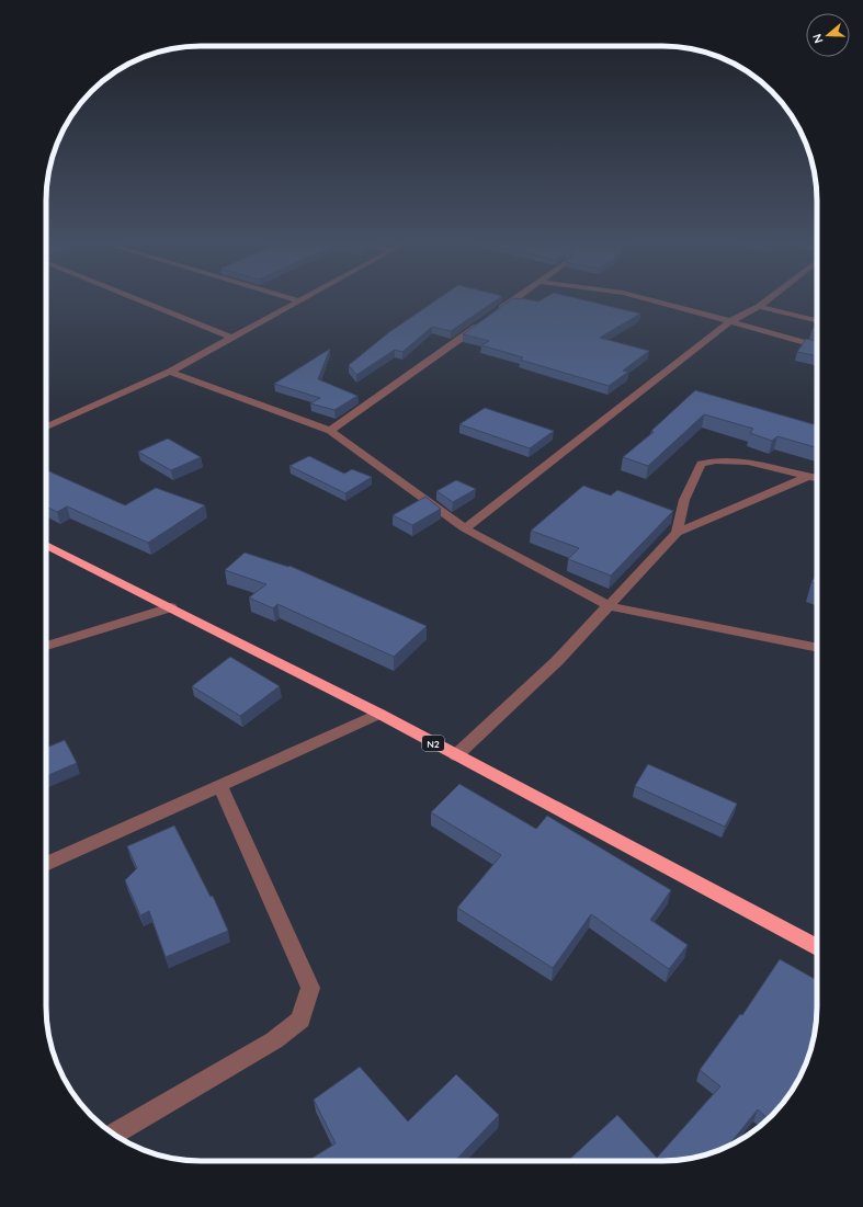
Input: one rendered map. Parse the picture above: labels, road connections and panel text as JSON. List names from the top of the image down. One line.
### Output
{"streets":{"highway":["N2"]},"north":"left"}
